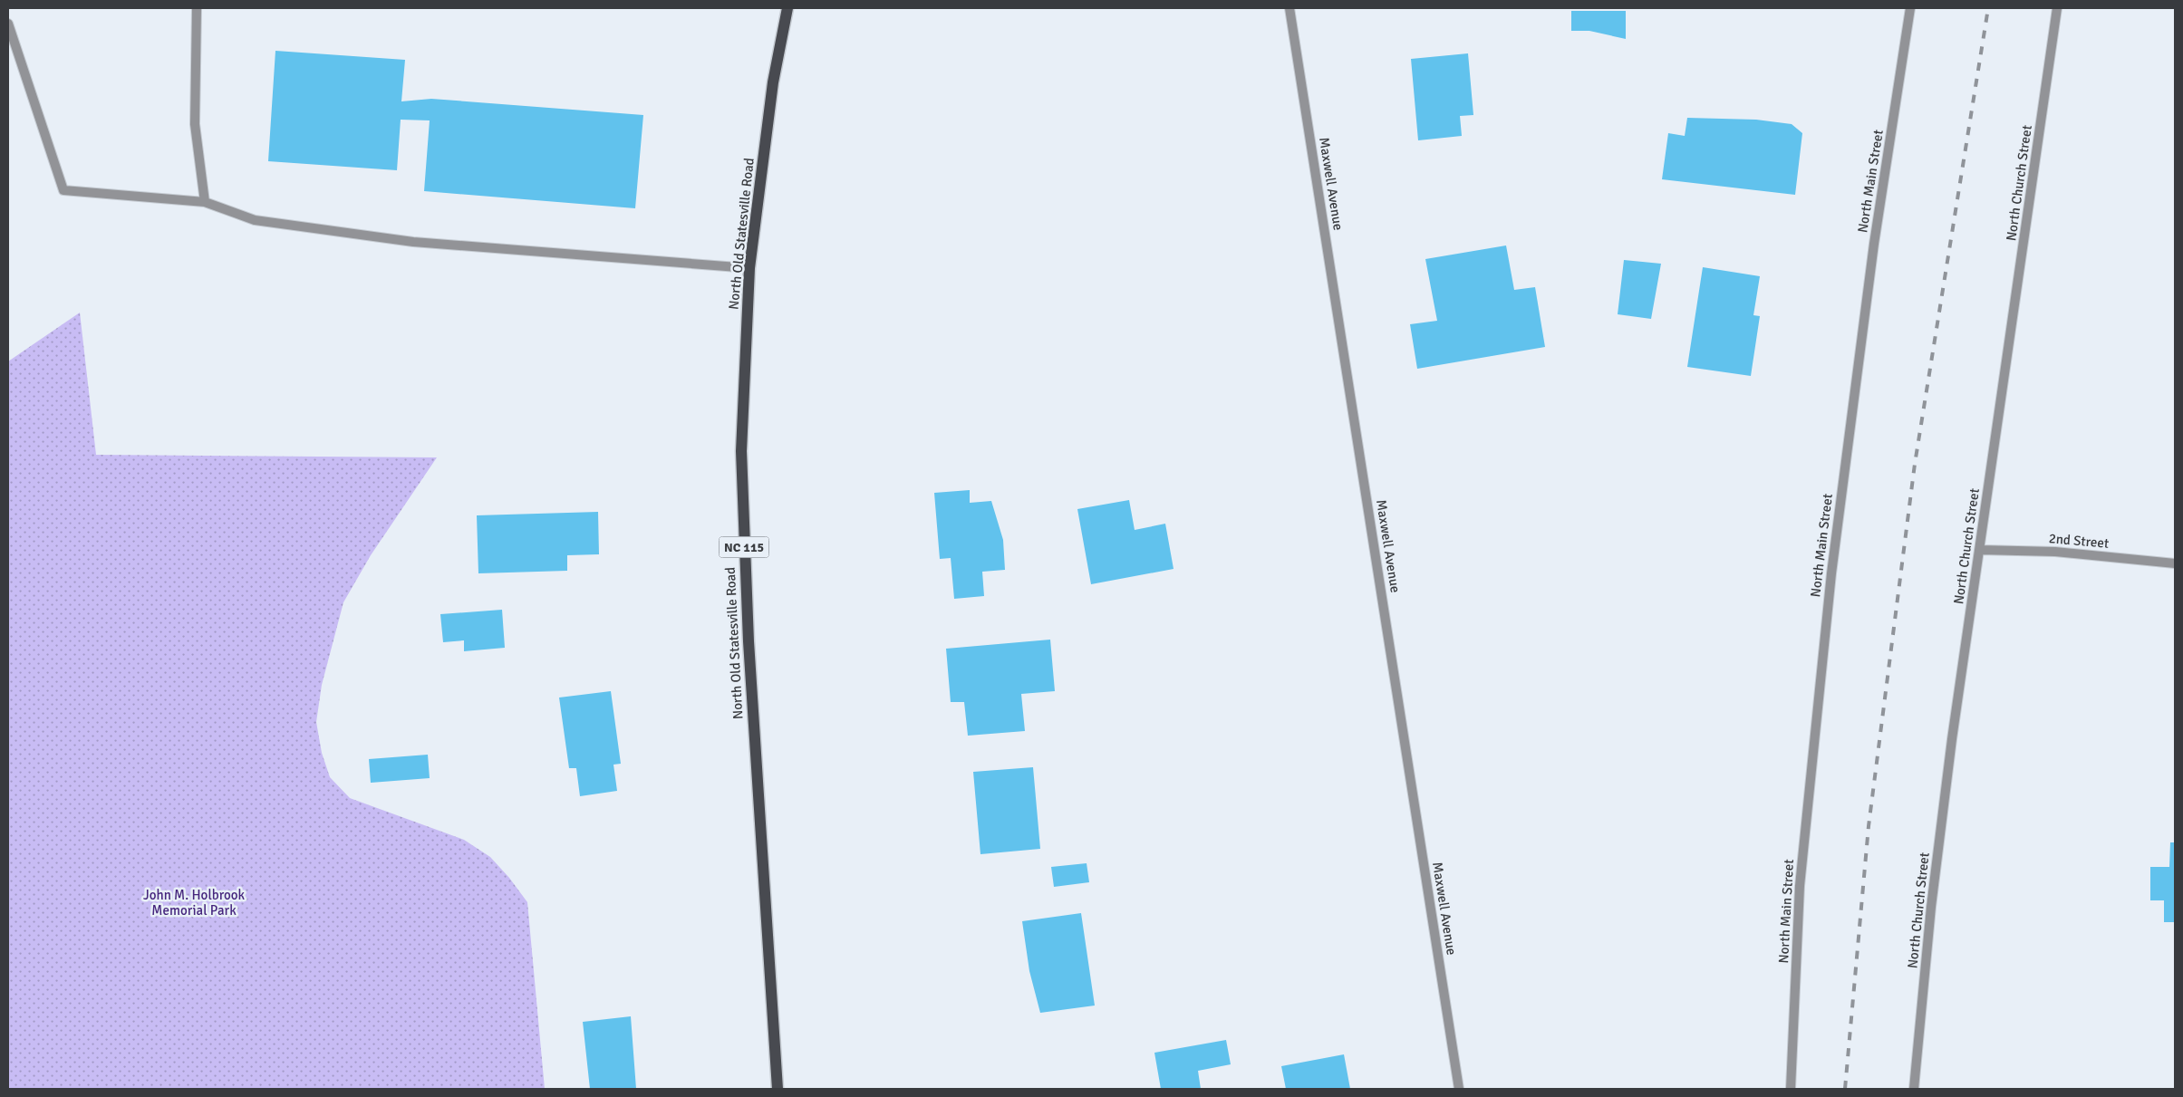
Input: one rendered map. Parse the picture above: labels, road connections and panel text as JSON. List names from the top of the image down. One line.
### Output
{"streets":{"main road":["North Old Statesville Road","NC 115"],"street":["North Main Street","North Church Street","Maxwell Avenue","2nd Street"]},"crossings":[["North Church Street","2nd Street"]],"parks":["John M. Holbrook Memorial Park"]}
